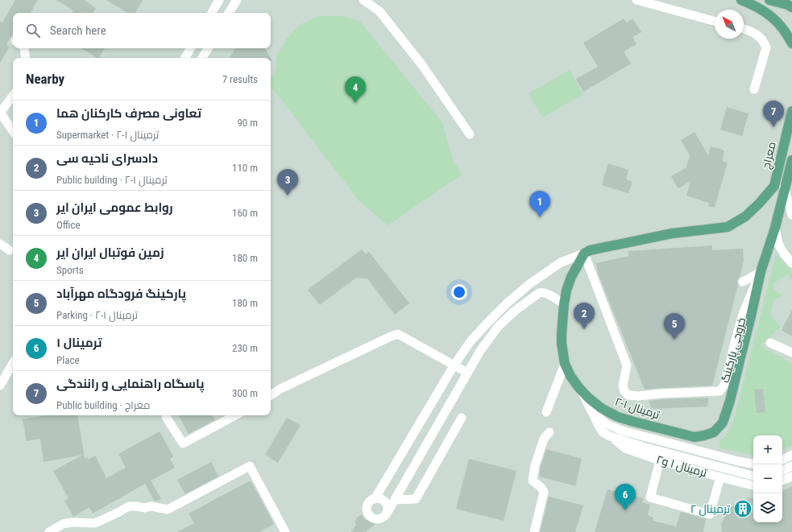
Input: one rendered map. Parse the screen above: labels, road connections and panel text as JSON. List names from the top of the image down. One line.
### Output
{"streets":{"main road":["معراج","ترمینال ۱-۲"],"street":["خروجی پارکینگ","ترمینال ۱ و۲"]},"crossings":[["معراج","ترمینال ۱-۲"],["خروجی پارکینگ","ترمینال ۱-۲"],["ترمینال ۱-۲","ترمینال ۱ و۲"]],"places":{"building":["ترمینال ۲"]},"north":"top left","page":{"search":"Search here","heading":["Nearby","7 results"],"pins":["4","7","3","1","2","5","6"],"list":[{"mark":"1","name":"تعاونی مصرف کارکنان هما","note":"Supermarket · ترمینال ۱-۲","value":"90 m"},{"mark":"2","name":"دادسرای ناحیه سی","note":"Public building · ترمینال ۱-۲","value":"110 m"},{"mark":"3","name":"روابط عمومی ایران ایر","note":"Office","value":"160 m"},{"mark":"4","name":"زمین فوتبال ایران ایر","note":"Sports","value":"180 m"},{"mark":"5","name":"پارکینگ فرودگاه مهرآباد","note":"Parking · ترمینال ۱-۲","value":"180 m"},{"mark":"6","name":"ترمینال ۱","note":"Place","value":"230 m"},{"mark":"7","name":"پاسگاه راهنمایی و رانندگی","note":"Public building · معراج","value":"300 m"}],"map_buttons":["+","−"]}}
